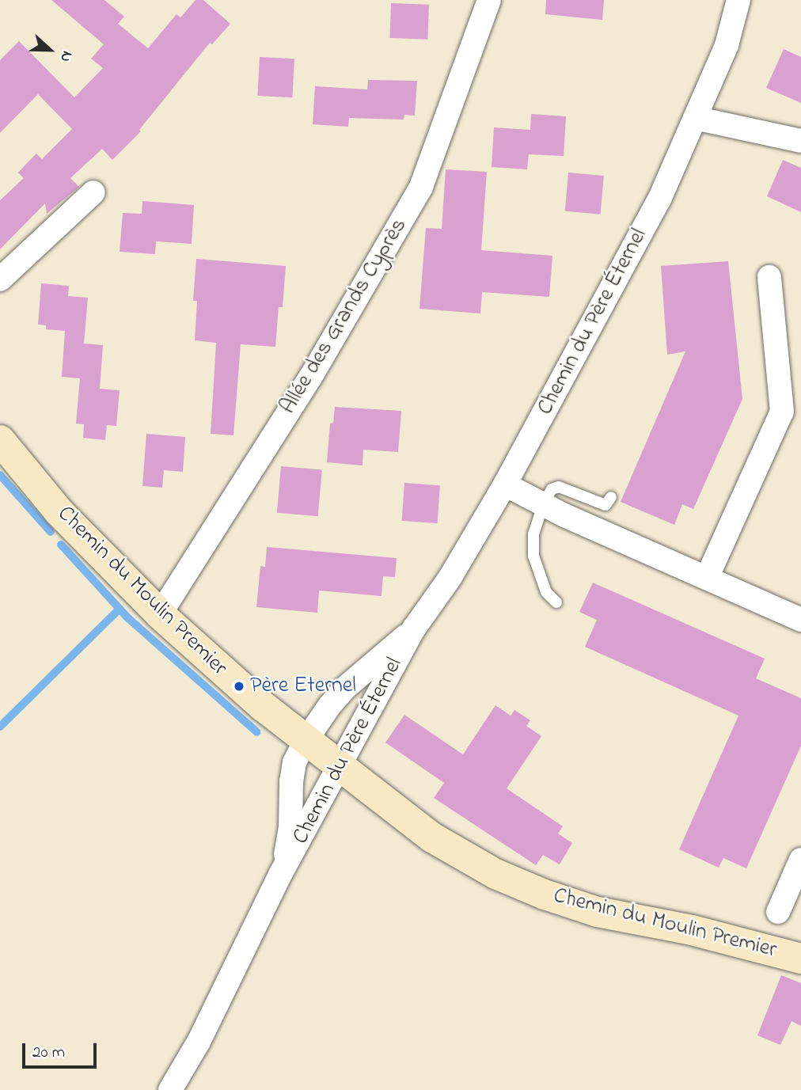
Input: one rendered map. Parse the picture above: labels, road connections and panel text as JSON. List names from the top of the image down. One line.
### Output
{"streets":{"main road":["Chemin du Moulin Premier"],"street":["Allée des Grands Cyprès","Chemin du Père Éternel"]},"crossings":[["Allée des Grands Cyprès","Chemin du Moulin Premier"],["Chemin du Père Éternel","Chemin du Moulin Premier"]],"places":["Père Eternel"],"scale_bar":"20 m","north":"right"}
